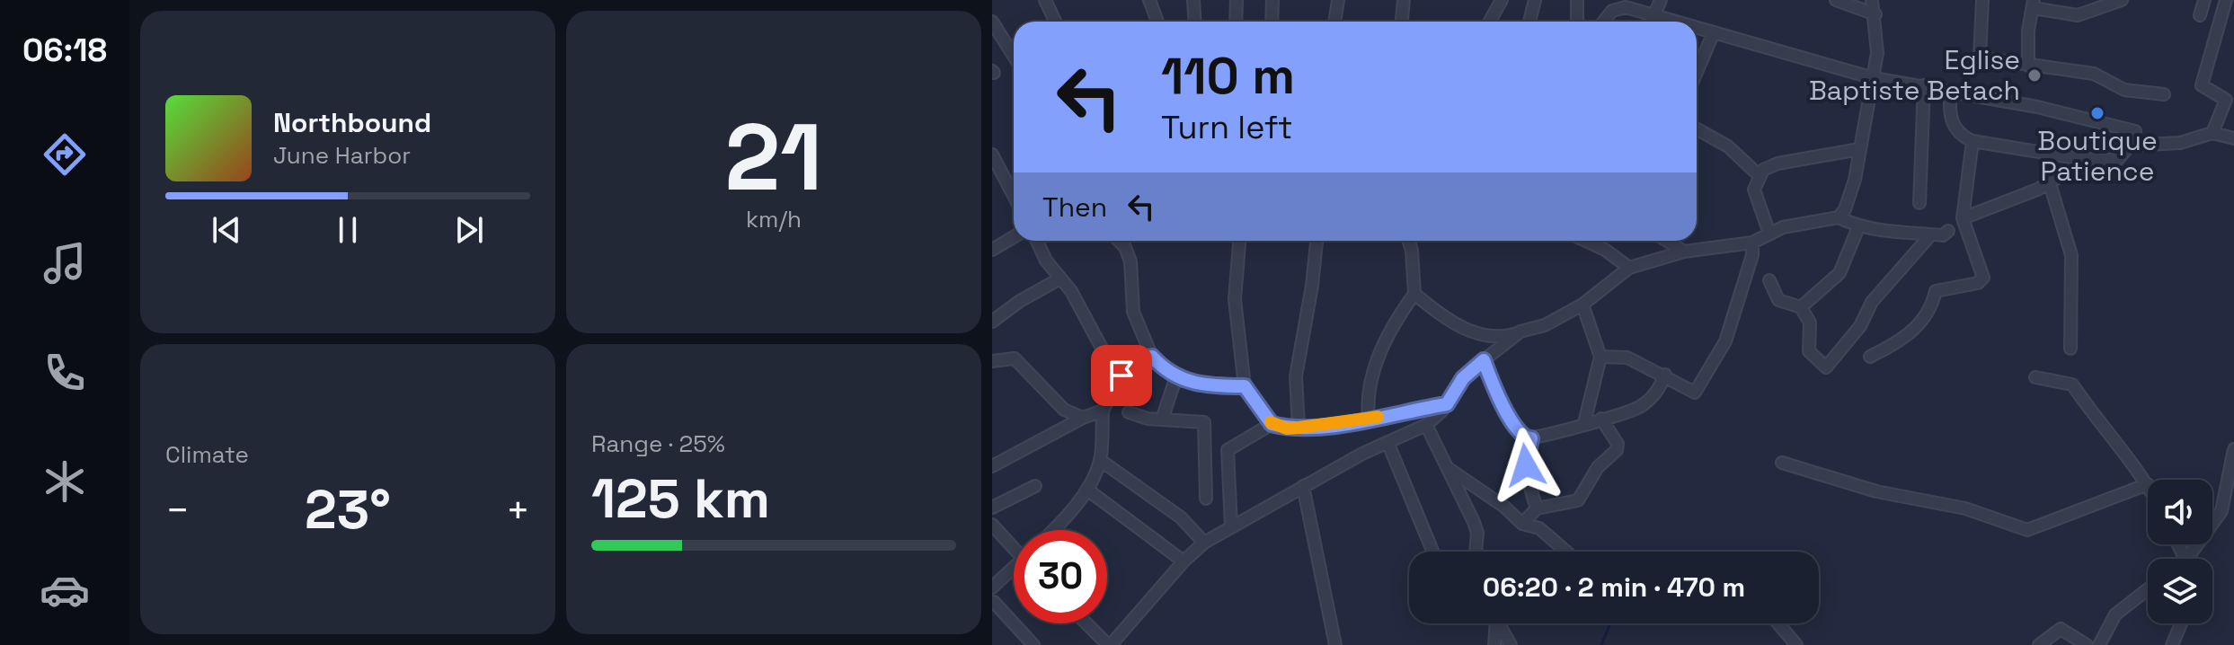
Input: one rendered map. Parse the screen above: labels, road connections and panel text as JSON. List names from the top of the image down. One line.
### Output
{"places":["Eglise Baptiste Betach","Boutique Patience"],"page":{"tabs":"06:18","tile":[["21","km/h"],"Climate",["Range · 25%","125 km"]],"turn":["110 m","Turn left"],"song":["Northbound","June Harbor"],"then":"Then","heat":["−","23°","+"],"limit":"30","trip":"06:20 · 2 min · 470 m"}}
